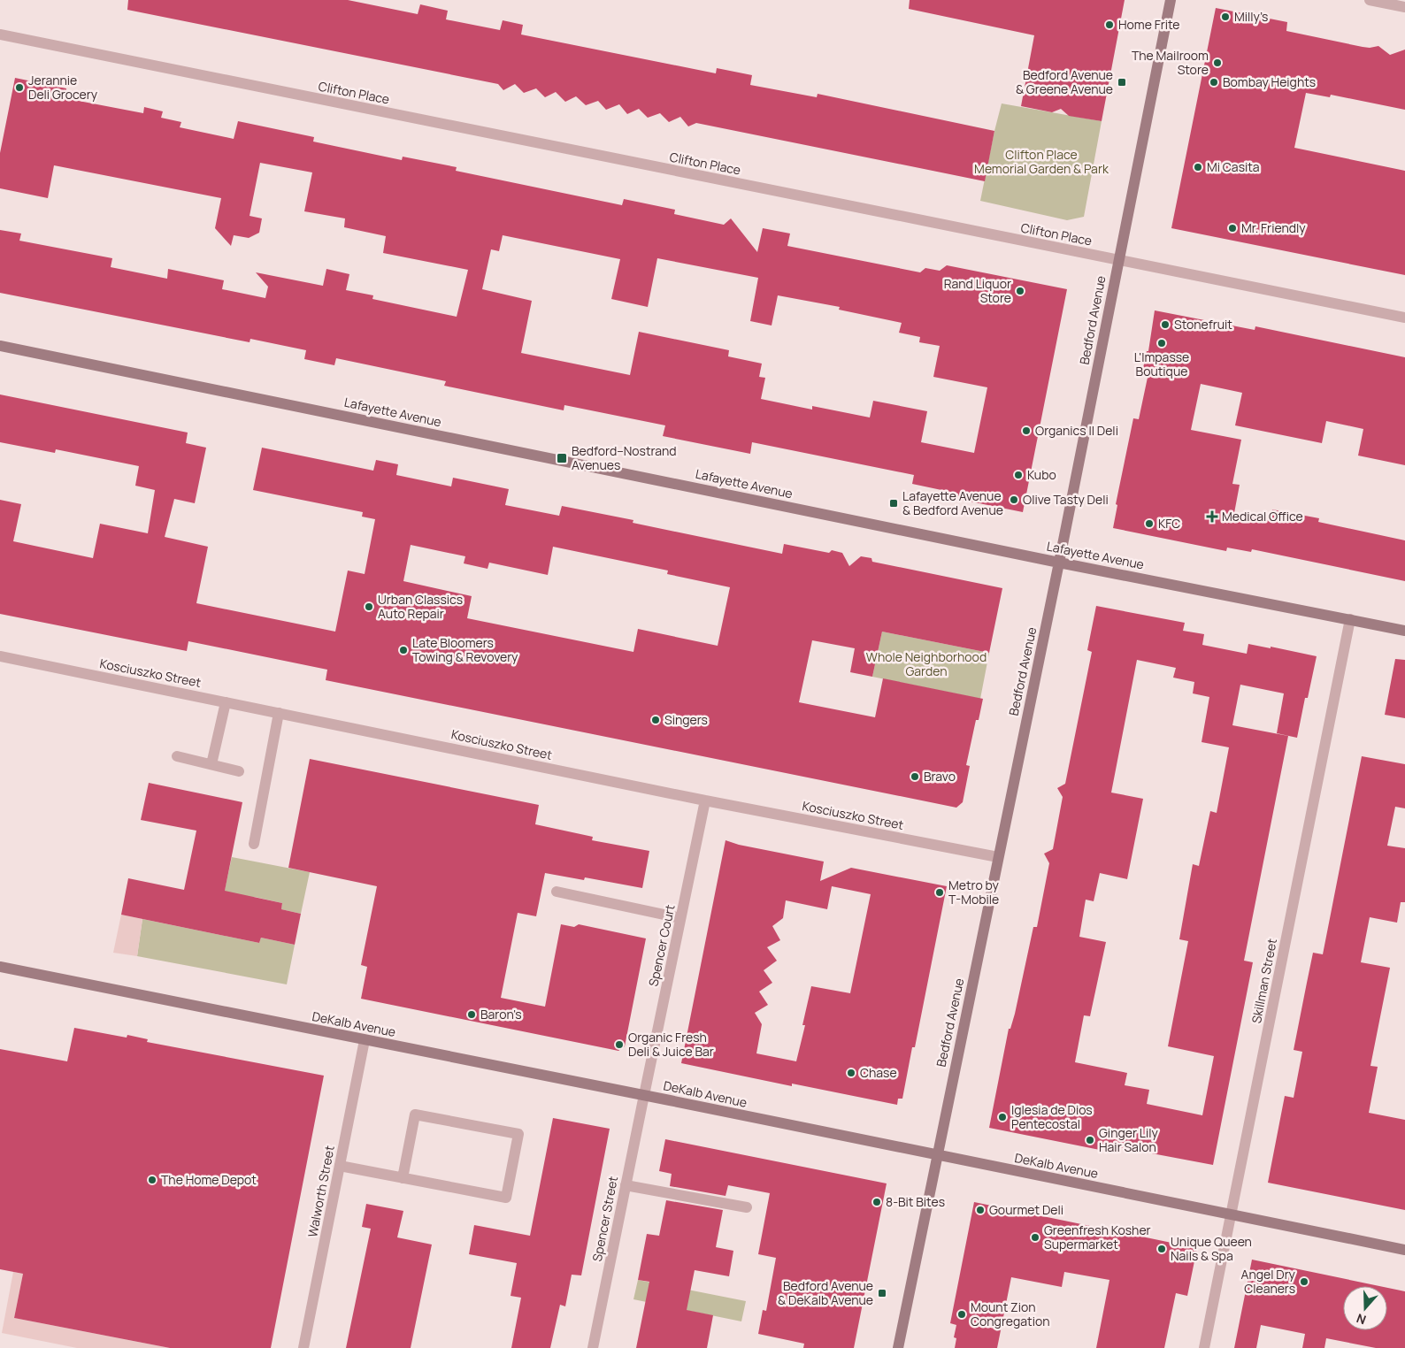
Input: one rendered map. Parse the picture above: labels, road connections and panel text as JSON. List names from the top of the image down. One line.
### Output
{"streets":{"main road":["Bedford Avenue","Lafayette Avenue","DeKalb Avenue"],"street":["Clifton Place","Kosciuszko Street","Spencer Court","Skillman Street","Walworth Street","Spencer Street"]},"crossings":[["Clifton Place","Bedford Avenue"],["Bedford Avenue","Lafayette Avenue"],["Bedford Avenue","Kosciuszko Street"],["Bedford Avenue","DeKalb Avenue"],["Lafayette Avenue","Skillman Street"],["Kosciuszko Street","Spencer Court"],["Spencer Court","DeKalb Avenue"],["Spencer Court","Spencer Street"],["Skillman Street","DeKalb Avenue"],["DeKalb Avenue","Walworth Street"],["DeKalb Avenue","Spencer Street"]],"parks":["Clifton Place Memorial Garden & Park","Whole Neighborhood Garden"],"places":{"other":["Milly’s","Home Frite","The Mailroom Store","Bombay Heights","Jerannie Deli Grocery","Mi Casita","Mr. Friendly","Rand Liquor Store","Stonefruit","L'Impasse Boutique","Organics II Deli","Kubo","Olive Tasty Deli","KFC","Urban Classics Auto Repair","Late Bloomers Towing & Revovery","Singers","Bravo","Metro by T-Mobile","Baron's","Organic Fresh Deli & Juice Bar","Chase","Iglesia de Dios Pentecostal","Ginger Lily Hair Salon","The Home Depot","8-Bit Bites","Gourmet Deli","Greenfresh Kosher Supermarket","Unique Queen Nails & Spa","Angel Dry Cleaners","Mount Zion Congregation"],"transit":["Bedford Avenue & Greene Avenue","Bedford–Nostrand Avenues","Lafayette Avenue & Bedford Avenue","Bedford Avenue & DeKalb Avenue"],"health":["Medical Office"]},"north":"bottom"}
